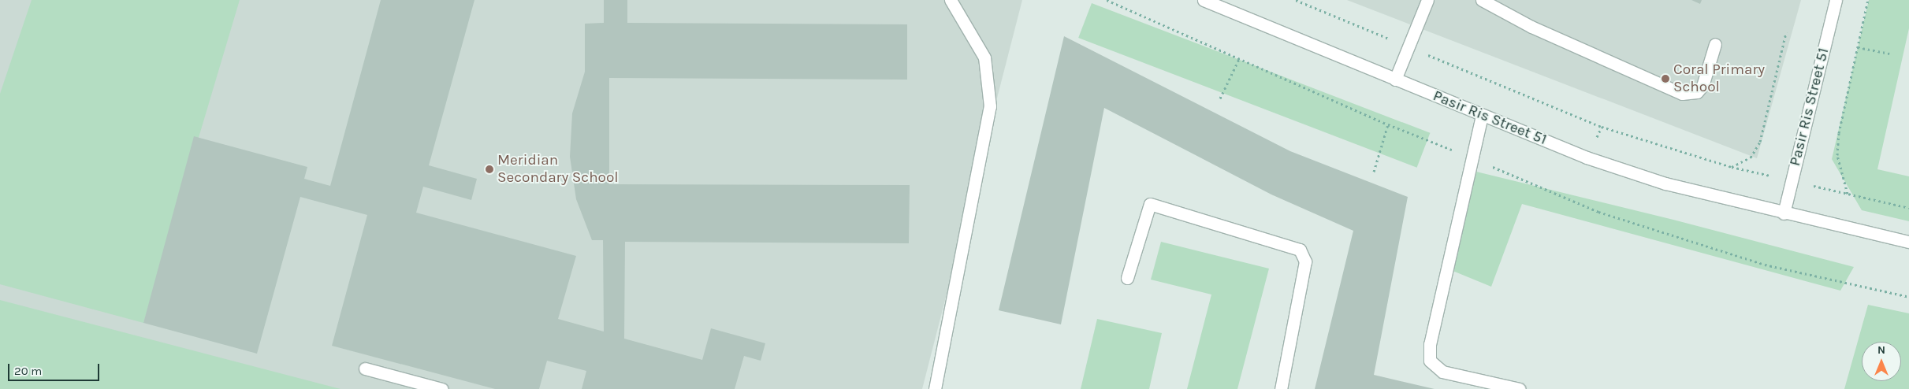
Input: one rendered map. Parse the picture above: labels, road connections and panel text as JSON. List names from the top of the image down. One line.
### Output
{"streets":{"street":["Pasir Ris Street 51"]},"places":["Coral Primary School","Meridian Secondary School"],"scale_bar":"20 m","north":"top"}
